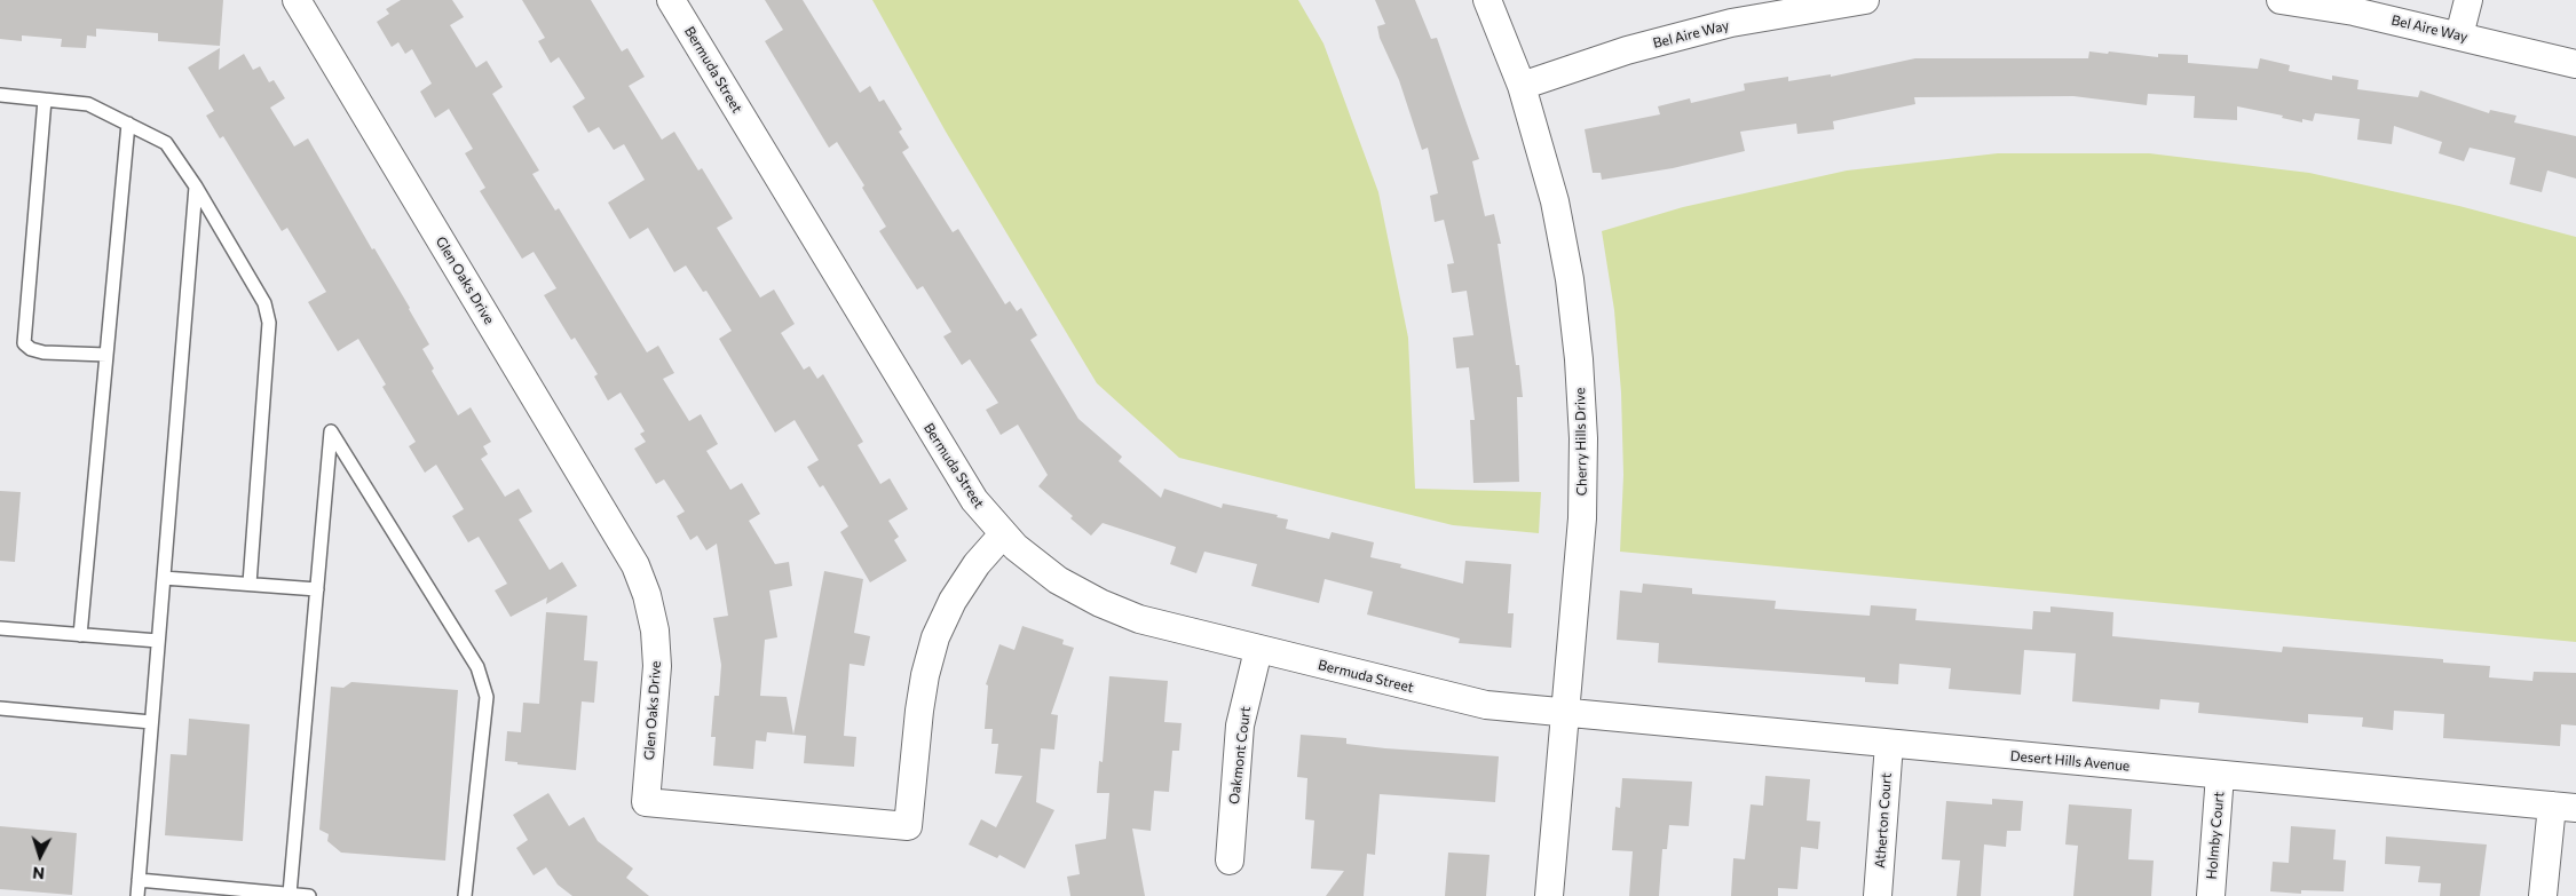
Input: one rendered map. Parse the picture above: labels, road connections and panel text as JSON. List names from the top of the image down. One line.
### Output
{"streets":{"street":["Bel Aire Way","Bermuda Street","Glen Oaks Drive","Cherry Hills Drive","Oakmont Court","Desert Hills Avenue","Atherton Court","Holmby Court"]},"crossings":[["Bel Aire Way","Cherry Hills Drive"],["Bermuda Street","Glen Oaks Drive"],["Bermuda Street","Cherry Hills Drive"],["Bermuda Street","Oakmont Court"],["Bermuda Street","Desert Hills Avenue"],["Cherry Hills Drive","Desert Hills Avenue"],["Desert Hills Avenue","Atherton Court"],["Desert Hills Avenue","Holmby Court"]],"north":"bottom"}
